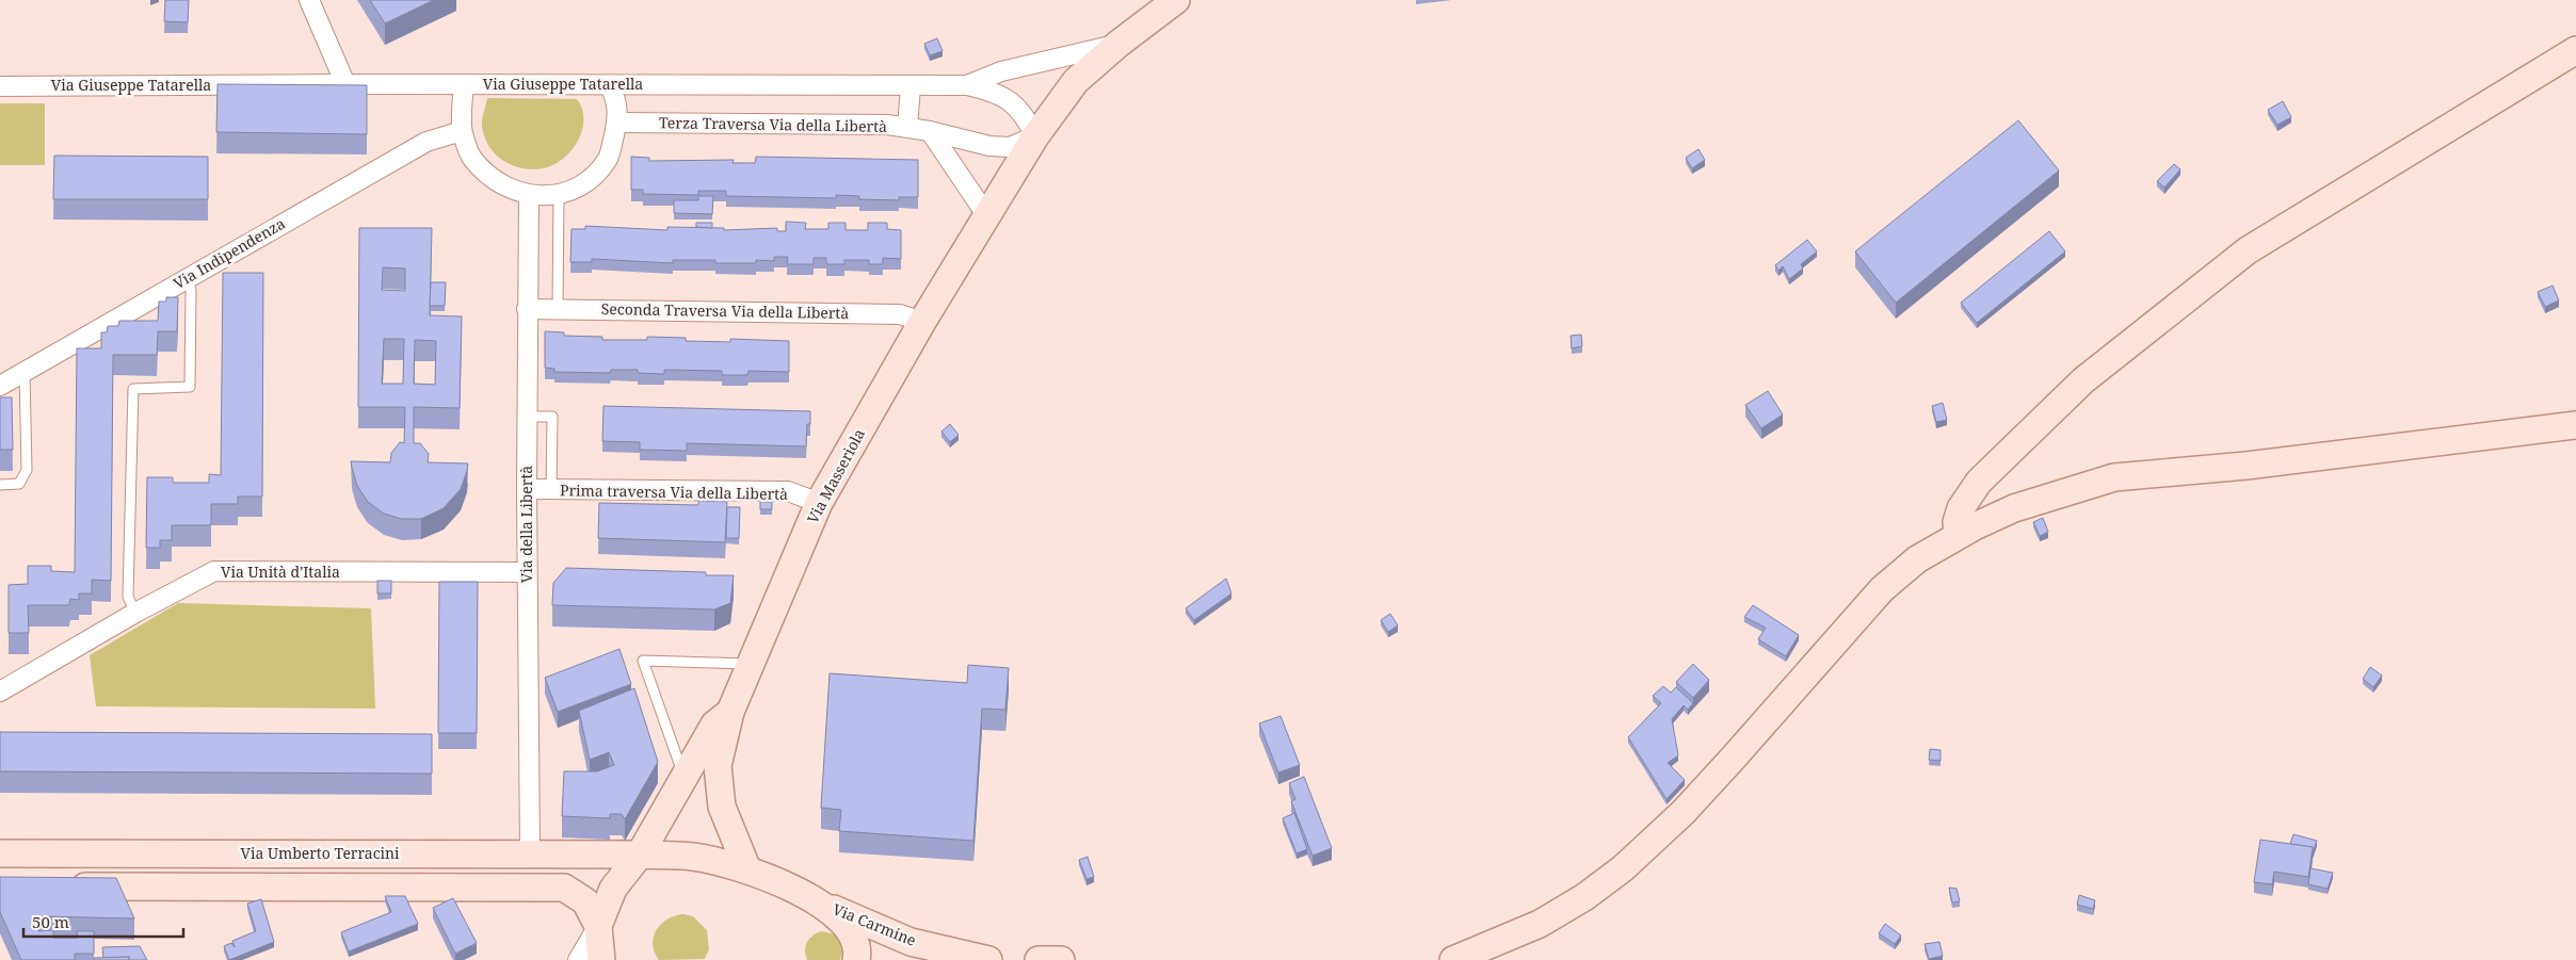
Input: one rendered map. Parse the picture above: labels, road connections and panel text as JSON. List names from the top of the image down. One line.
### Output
{"streets":{"street":["Via Giuseppe Tatarella","Terza Traversa Via della Libertà","Via Indipendenza","Seconda Traversa Via della Libertà","Via Masseriola","Prima traversa Via della Libertà","Via della Libertà","Via Unità d'Italia","Via Umberto Terracini","Via Carmine"]},"crossings":[["Via Giuseppe Tatarella","Terza Traversa Via della Libertà"],["Via Giuseppe Tatarella","Via Indipendenza"],["Via Giuseppe Tatarella","Via Masseriola"],["Via Giuseppe Tatarella","Via della Libertà"],["Terza Traversa Via della Libertà","Via Indipendenza"],["Terza Traversa Via della Libertà","Via Masseriola"],["Terza Traversa Via della Libertà","Via della Libertà"],["Via Indipendenza","Via della Libertà"],["Seconda Traversa Via della Libertà","Via Masseriola"],["Seconda Traversa Via della Libertà","Via della Libertà"],["Via Masseriola","Prima traversa Via della Libertà"],["Via Masseriola","Via Umberto Terracini"],["Prima traversa Via della Libertà","Via della Libertà"],["Via della Libertà","Via Unità d'Italia"],["Via della Libertà","Via Umberto Terracini"],["Via Umberto Terracini","Via Carmine"]],"scale_bar":"50 m"}
